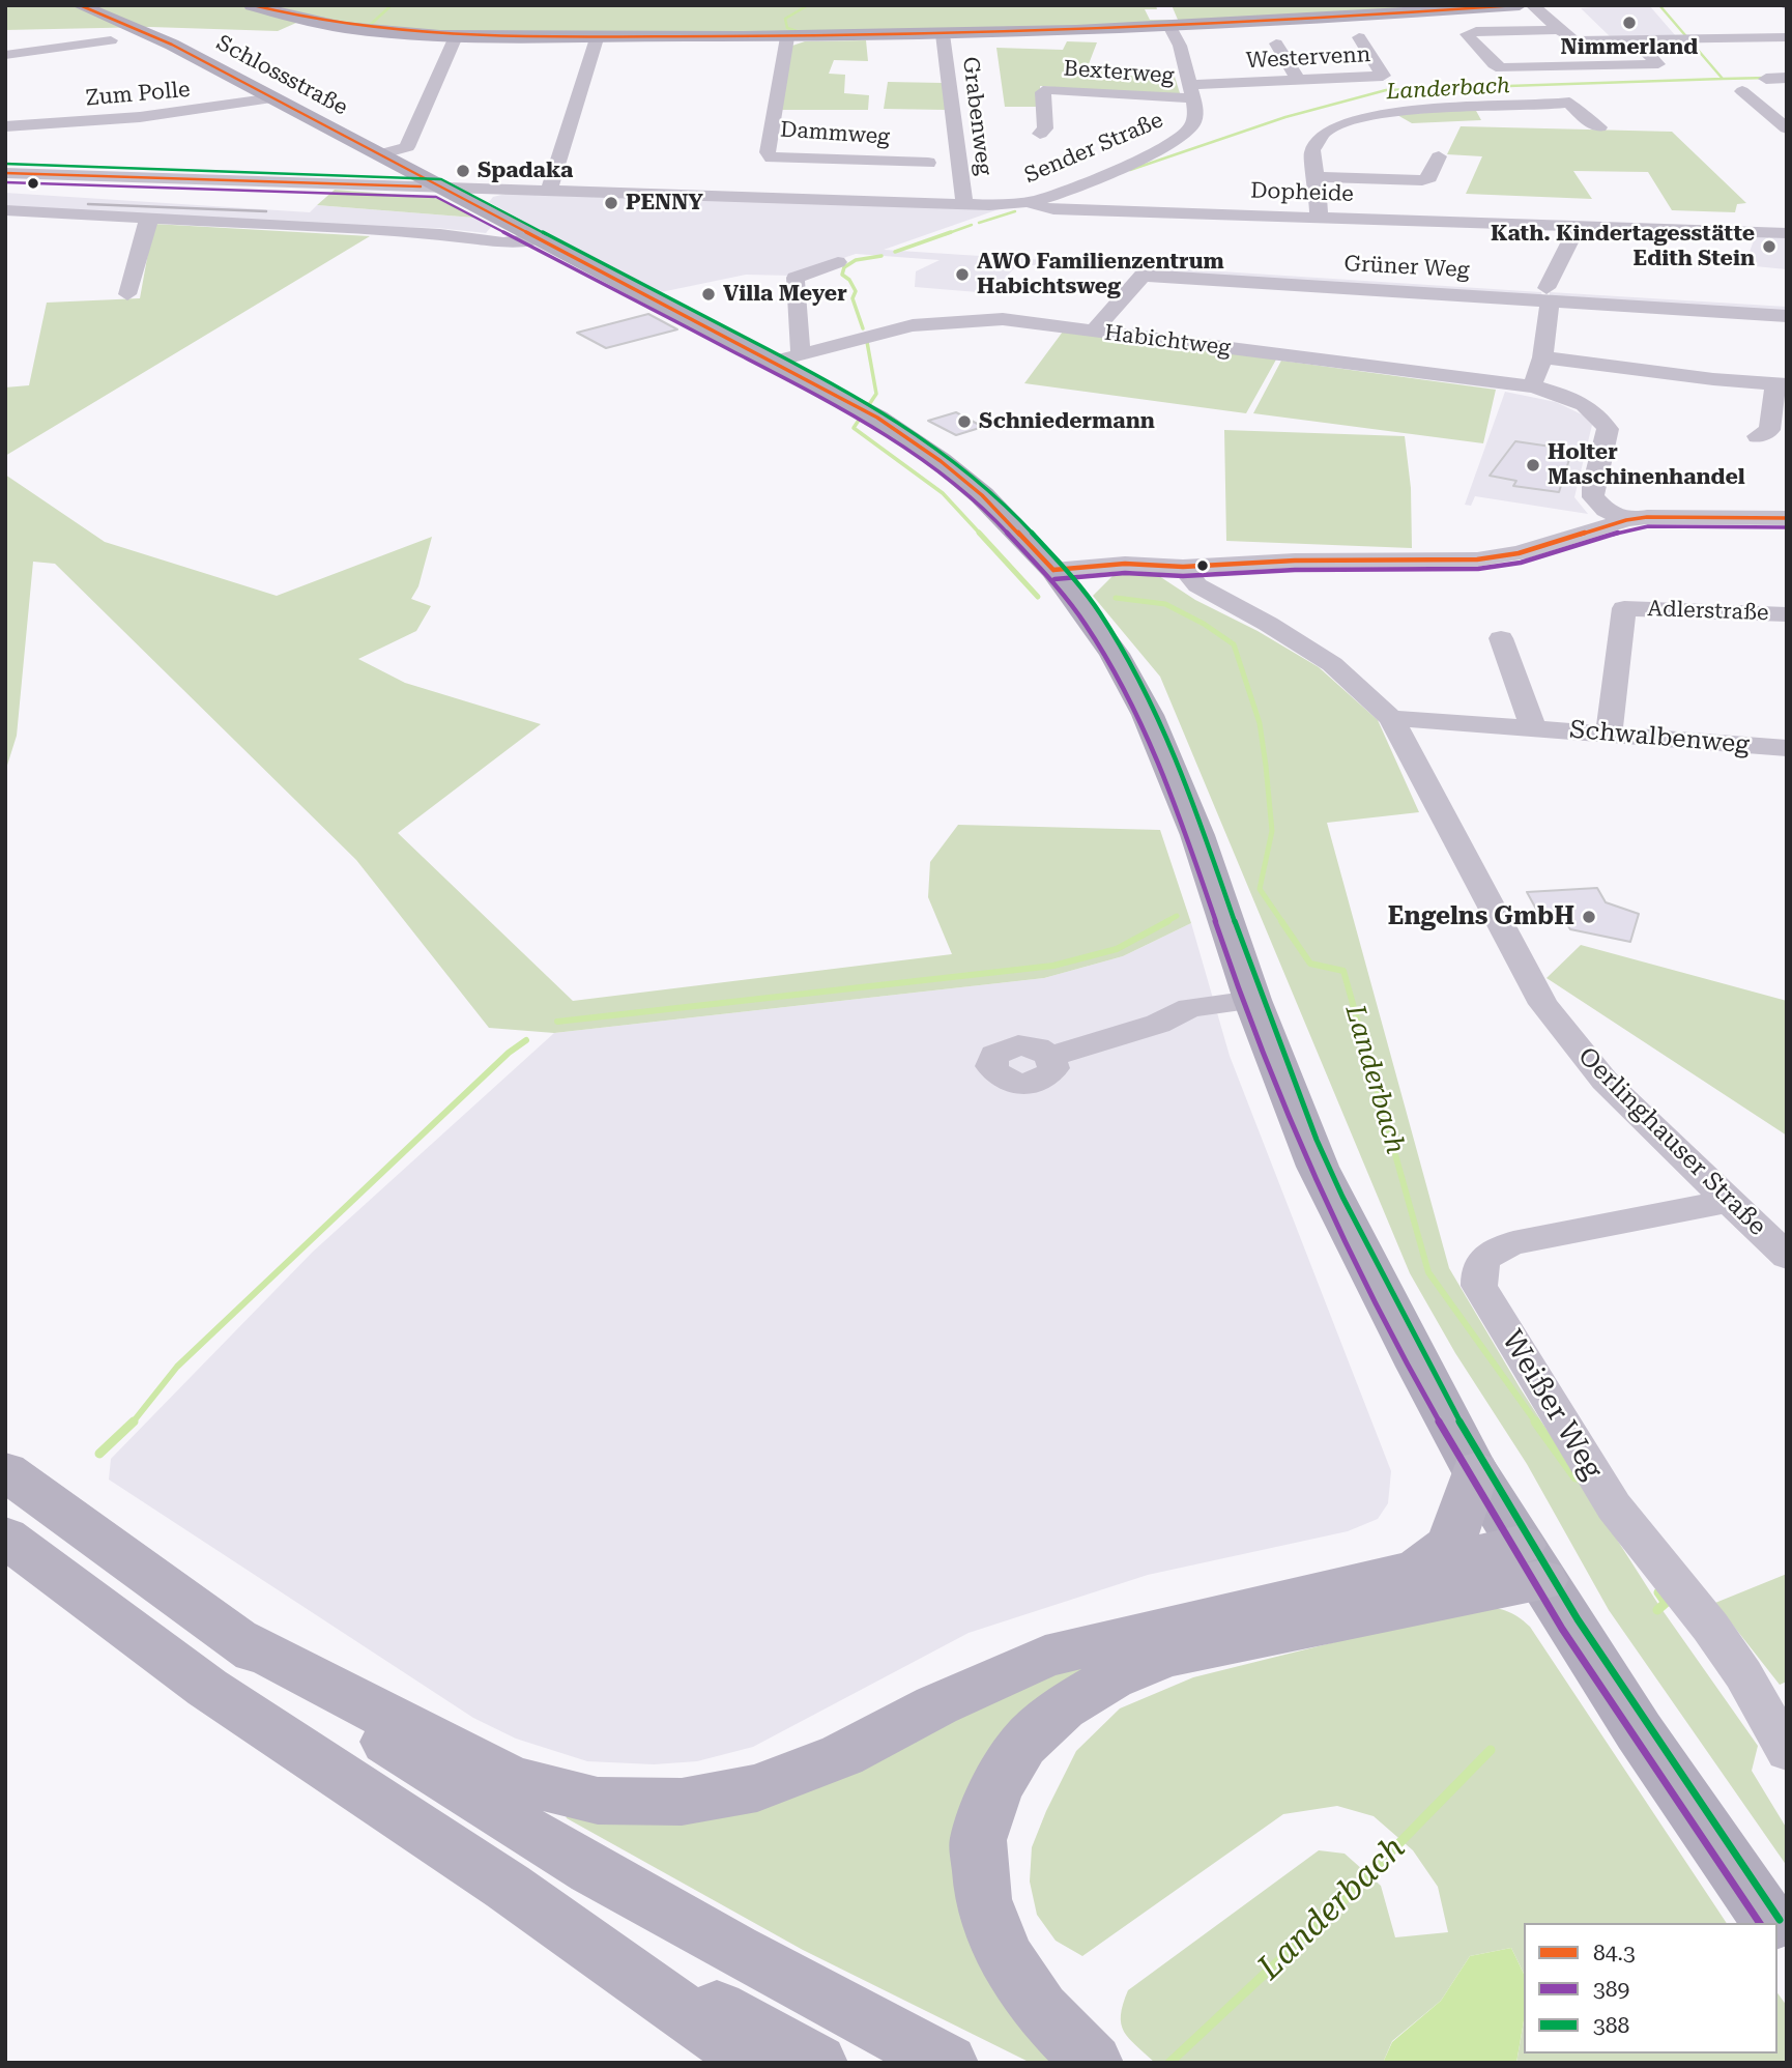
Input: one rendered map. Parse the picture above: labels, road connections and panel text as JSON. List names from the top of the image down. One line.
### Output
{"streets":{"main road":["Schlossstraße"],"street":["Westervenn","Bexterweg","Zum Polle","Grabenweg","Dammweg","Sender Straße","Dopheide","Grüner Weg","Habichtweg","Adlerstraße","Schwalbenweg","Oerlinghauser Straße","Weißer Weg"]},"crossings":[["Westervenn","Bexterweg"],["Westervenn","Sender Straße"],["Bexterweg","Sender Straße"],["Schlossstraße","Zum Polle"],["Schlossstraße","Sender Straße"],["Grabenweg","Sender Straße"],["Sender Straße","Dopheide"],["Grüner Weg","Habichtweg"],["Adlerstraße","Schwalbenweg"],["Schwalbenweg","Oerlinghauser Straße"],["Oerlinghauser Straße","Weißer Weg"]],"water":["Landerbach"],"places":["Nimmerland","Spadaka","PENNY","Kath. Kindertagesstätte Edith Stein","AWO Familienzentrum Habichtsweg","Villa Meyer","Schniedermann","Holter Maschinenhandel","Engelns GmbH"],"lines":["transit line 84.3","transit line 388","transit line 389"],"legend":["84.3","389","388"]}
